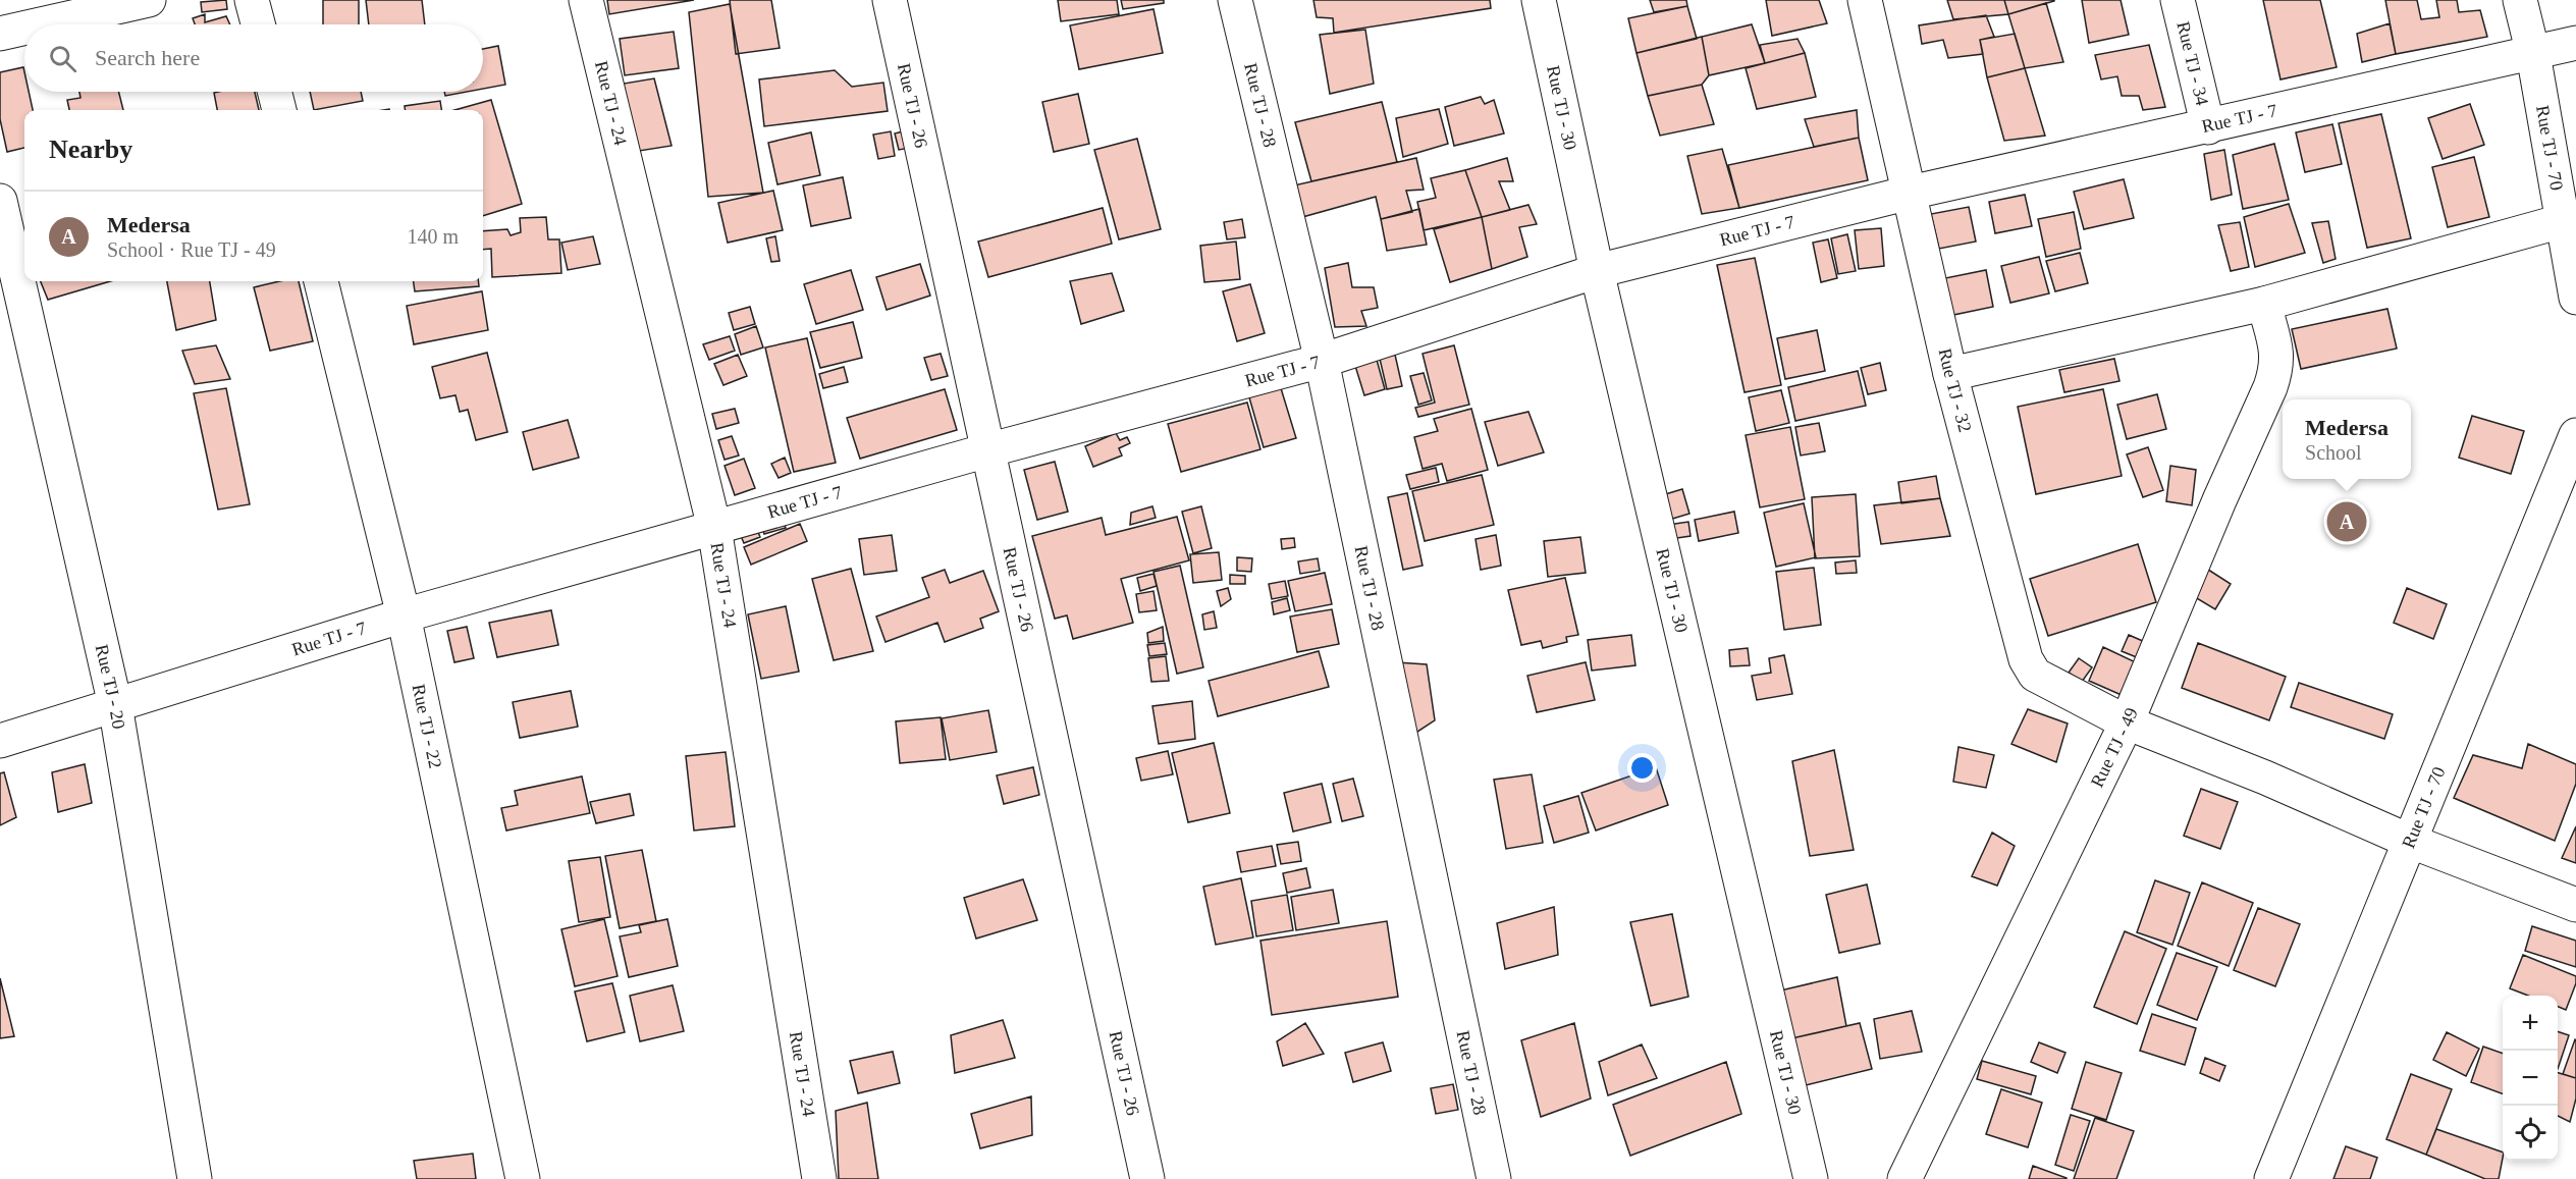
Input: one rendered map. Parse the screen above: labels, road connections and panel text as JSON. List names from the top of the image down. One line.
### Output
{"streets":{"street":["Rue TJ - 34","Rue TJ - 24","Rue TJ - 28","Rue TJ - 26","Rue TJ - 30","Rue TJ - 7","Rue TJ - 70","Rue TJ - 32","Rue TJ - 20","Rue TJ - 22","Rue TJ - 49"]},"crossings":[["Rue TJ - 34","Rue TJ - 7"],["Rue TJ - 24","Rue TJ - 7"],["Rue TJ - 28","Rue TJ - 7"],["Rue TJ - 26","Rue TJ - 7"],["Rue TJ - 30","Rue TJ - 7"],["Rue TJ - 7","Rue TJ - 70"],["Rue TJ - 7","Rue TJ - 32"],["Rue TJ - 7","Rue TJ - 20"],["Rue TJ - 7","Rue TJ - 22"],["Rue TJ - 70","Rue TJ - 32"],["Rue TJ - 32","Rue TJ - 49"]],"page":{"search":"Search here","heading":"Nearby","list":[{"mark":"A","name":"Medersa","note":"School · Rue TJ - 49","value":"140 m"}],"popup":["Medersa","School"],"pins":"A","map_buttons":["+","−"]}}
